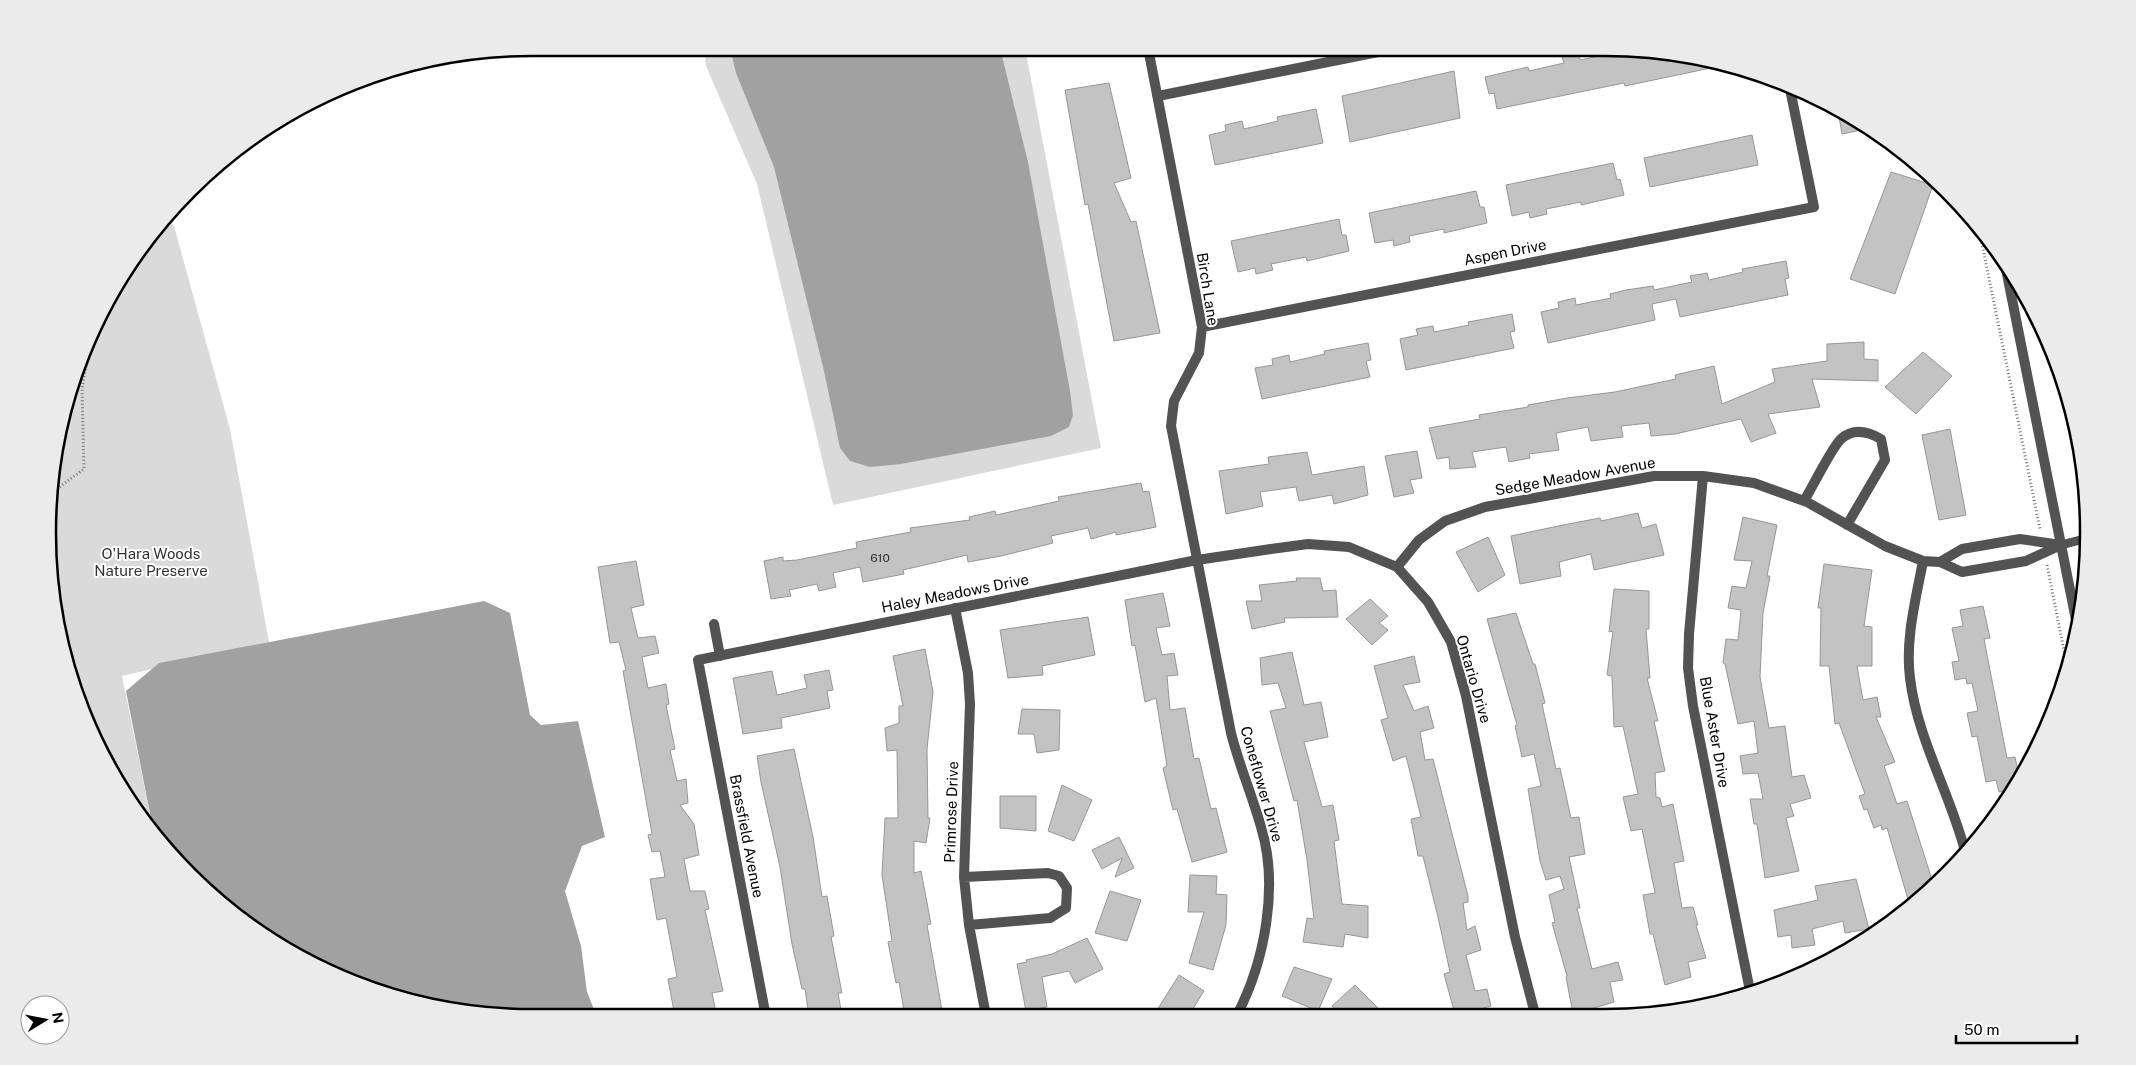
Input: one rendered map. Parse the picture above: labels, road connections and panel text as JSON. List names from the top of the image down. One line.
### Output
{"streets":{"street":["Aspen Drive","Birch Lane","Sedge Meadow Avenue","Haley Meadows Drive","Ontario Drive","Blue Aster Drive","Coneflower Drive","Primrose Drive","Brassfield Avenue"]},"crossings":[["Aspen Drive","Birch Lane"],["Birch Lane","Haley Meadows Drive"],["Birch Lane","Ontario Drive"],["Birch Lane","Coneflower Drive"],["Sedge Meadow Avenue","Ontario Drive"],["Sedge Meadow Avenue","Blue Aster Drive"],["Haley Meadows Drive","Ontario Drive"],["Haley Meadows Drive","Coneflower Drive"],["Haley Meadows Drive","Primrose Drive"],["Haley Meadows Drive","Brassfield Avenue"],["Ontario Drive","Coneflower Drive"]],"parks":["O'Hara Woods Nature Preserve"],"house_numbers":["610"],"scale_bar":"50 m","north":"right"}
